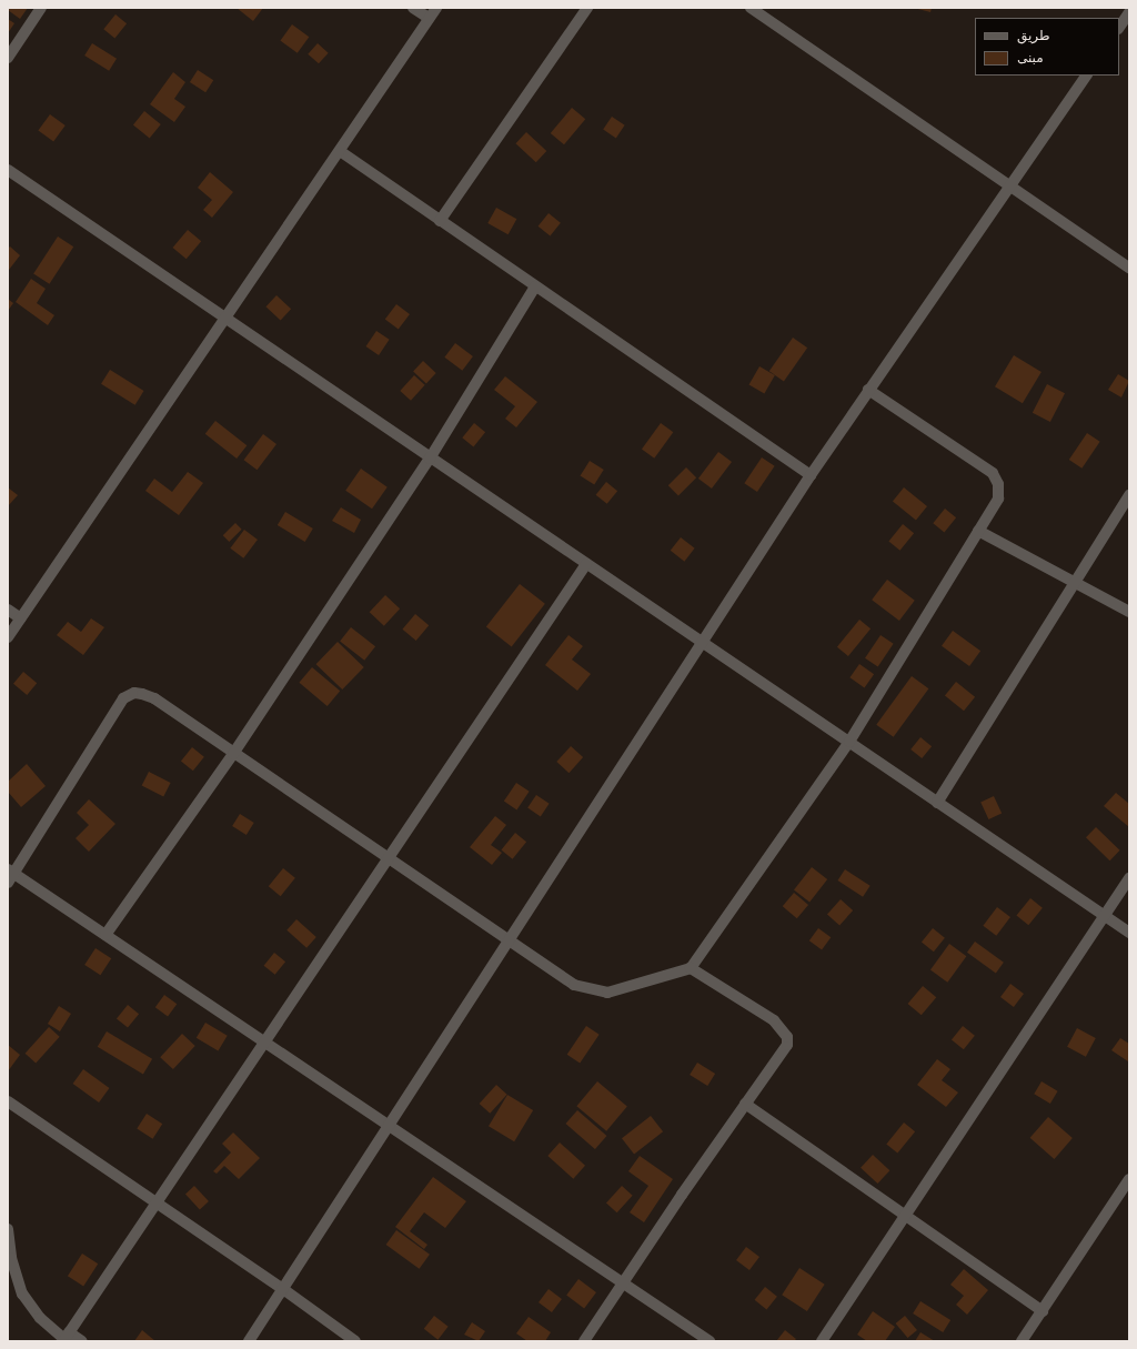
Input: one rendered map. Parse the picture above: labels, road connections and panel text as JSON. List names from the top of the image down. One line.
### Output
{"legend":["طريق","مبنى"]}
